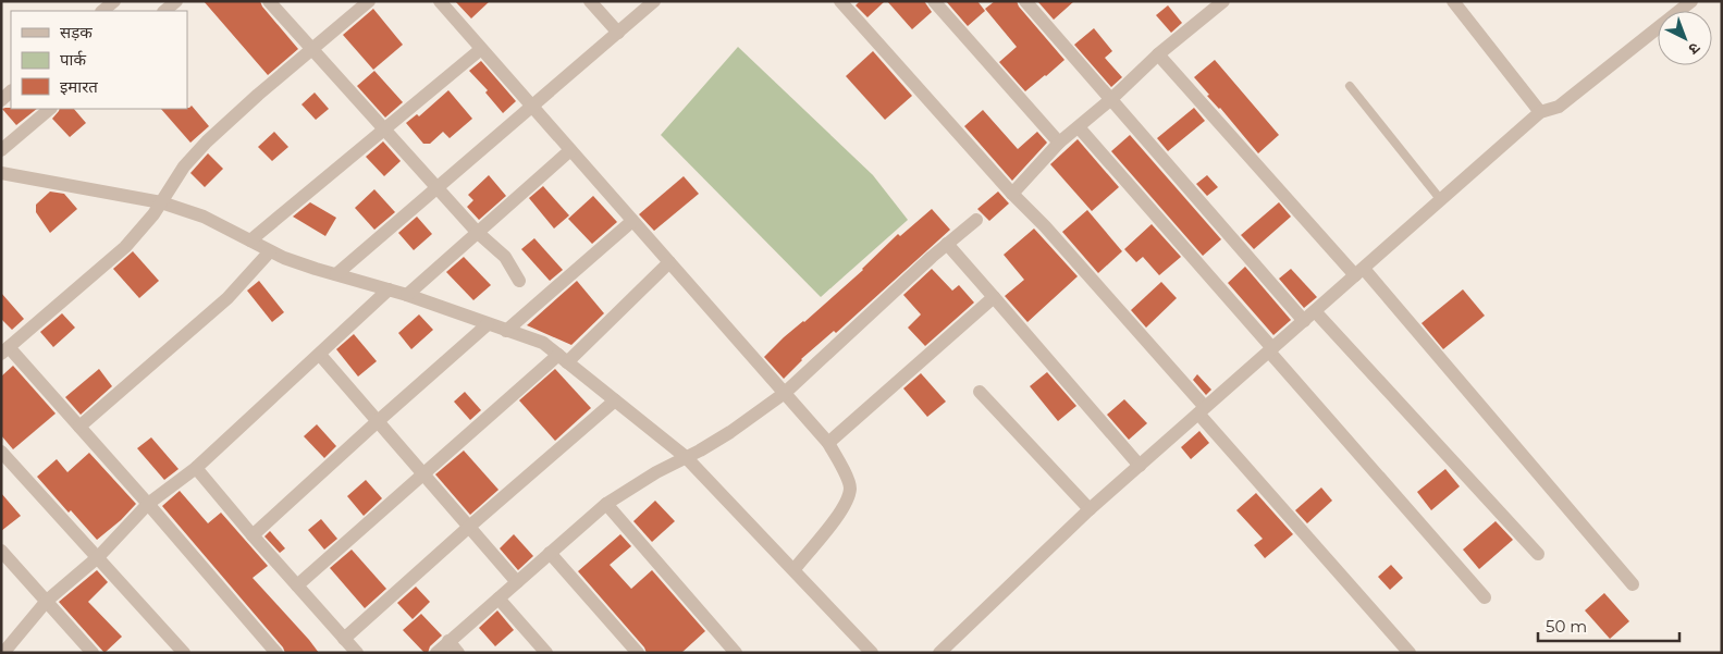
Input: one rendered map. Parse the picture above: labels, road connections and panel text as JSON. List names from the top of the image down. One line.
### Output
{"legend":["सड़क","पार्क","इमारत"],"scale_bar":"50 m","north":"bottom right"}
